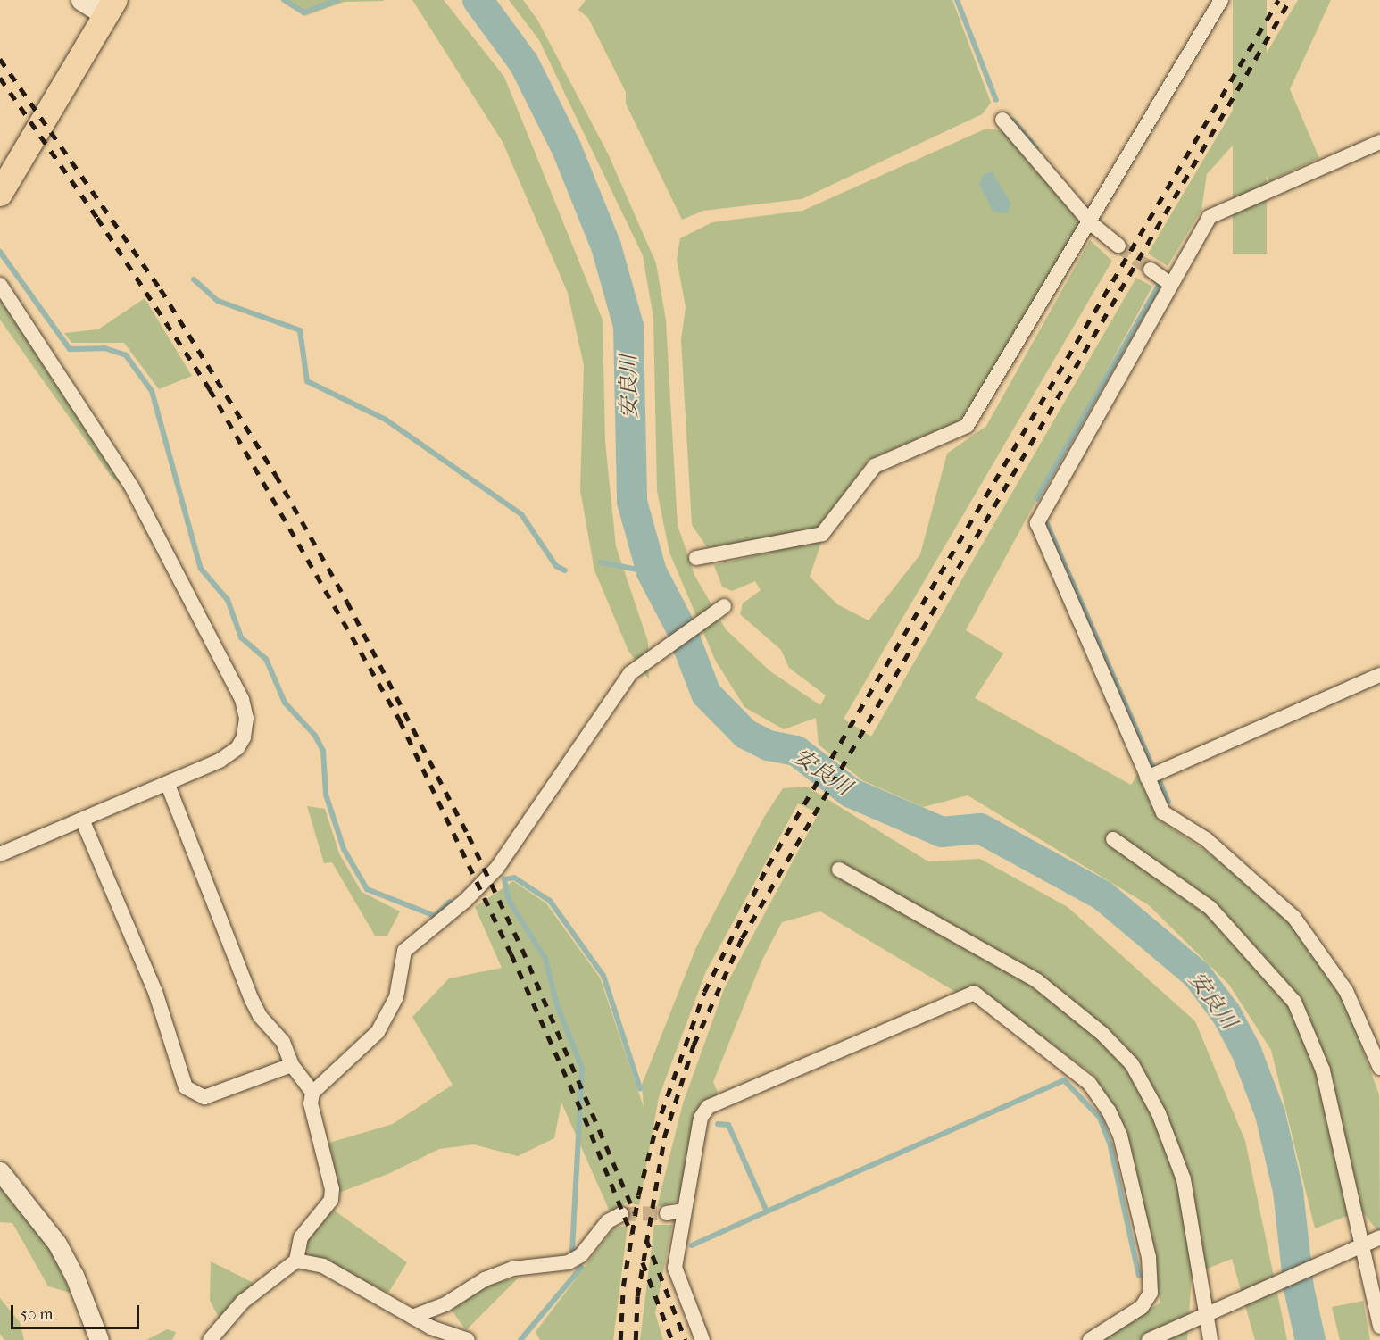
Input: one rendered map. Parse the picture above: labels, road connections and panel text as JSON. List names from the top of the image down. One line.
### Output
{"water":["安良川"],"scale_bar":"50 m"}
